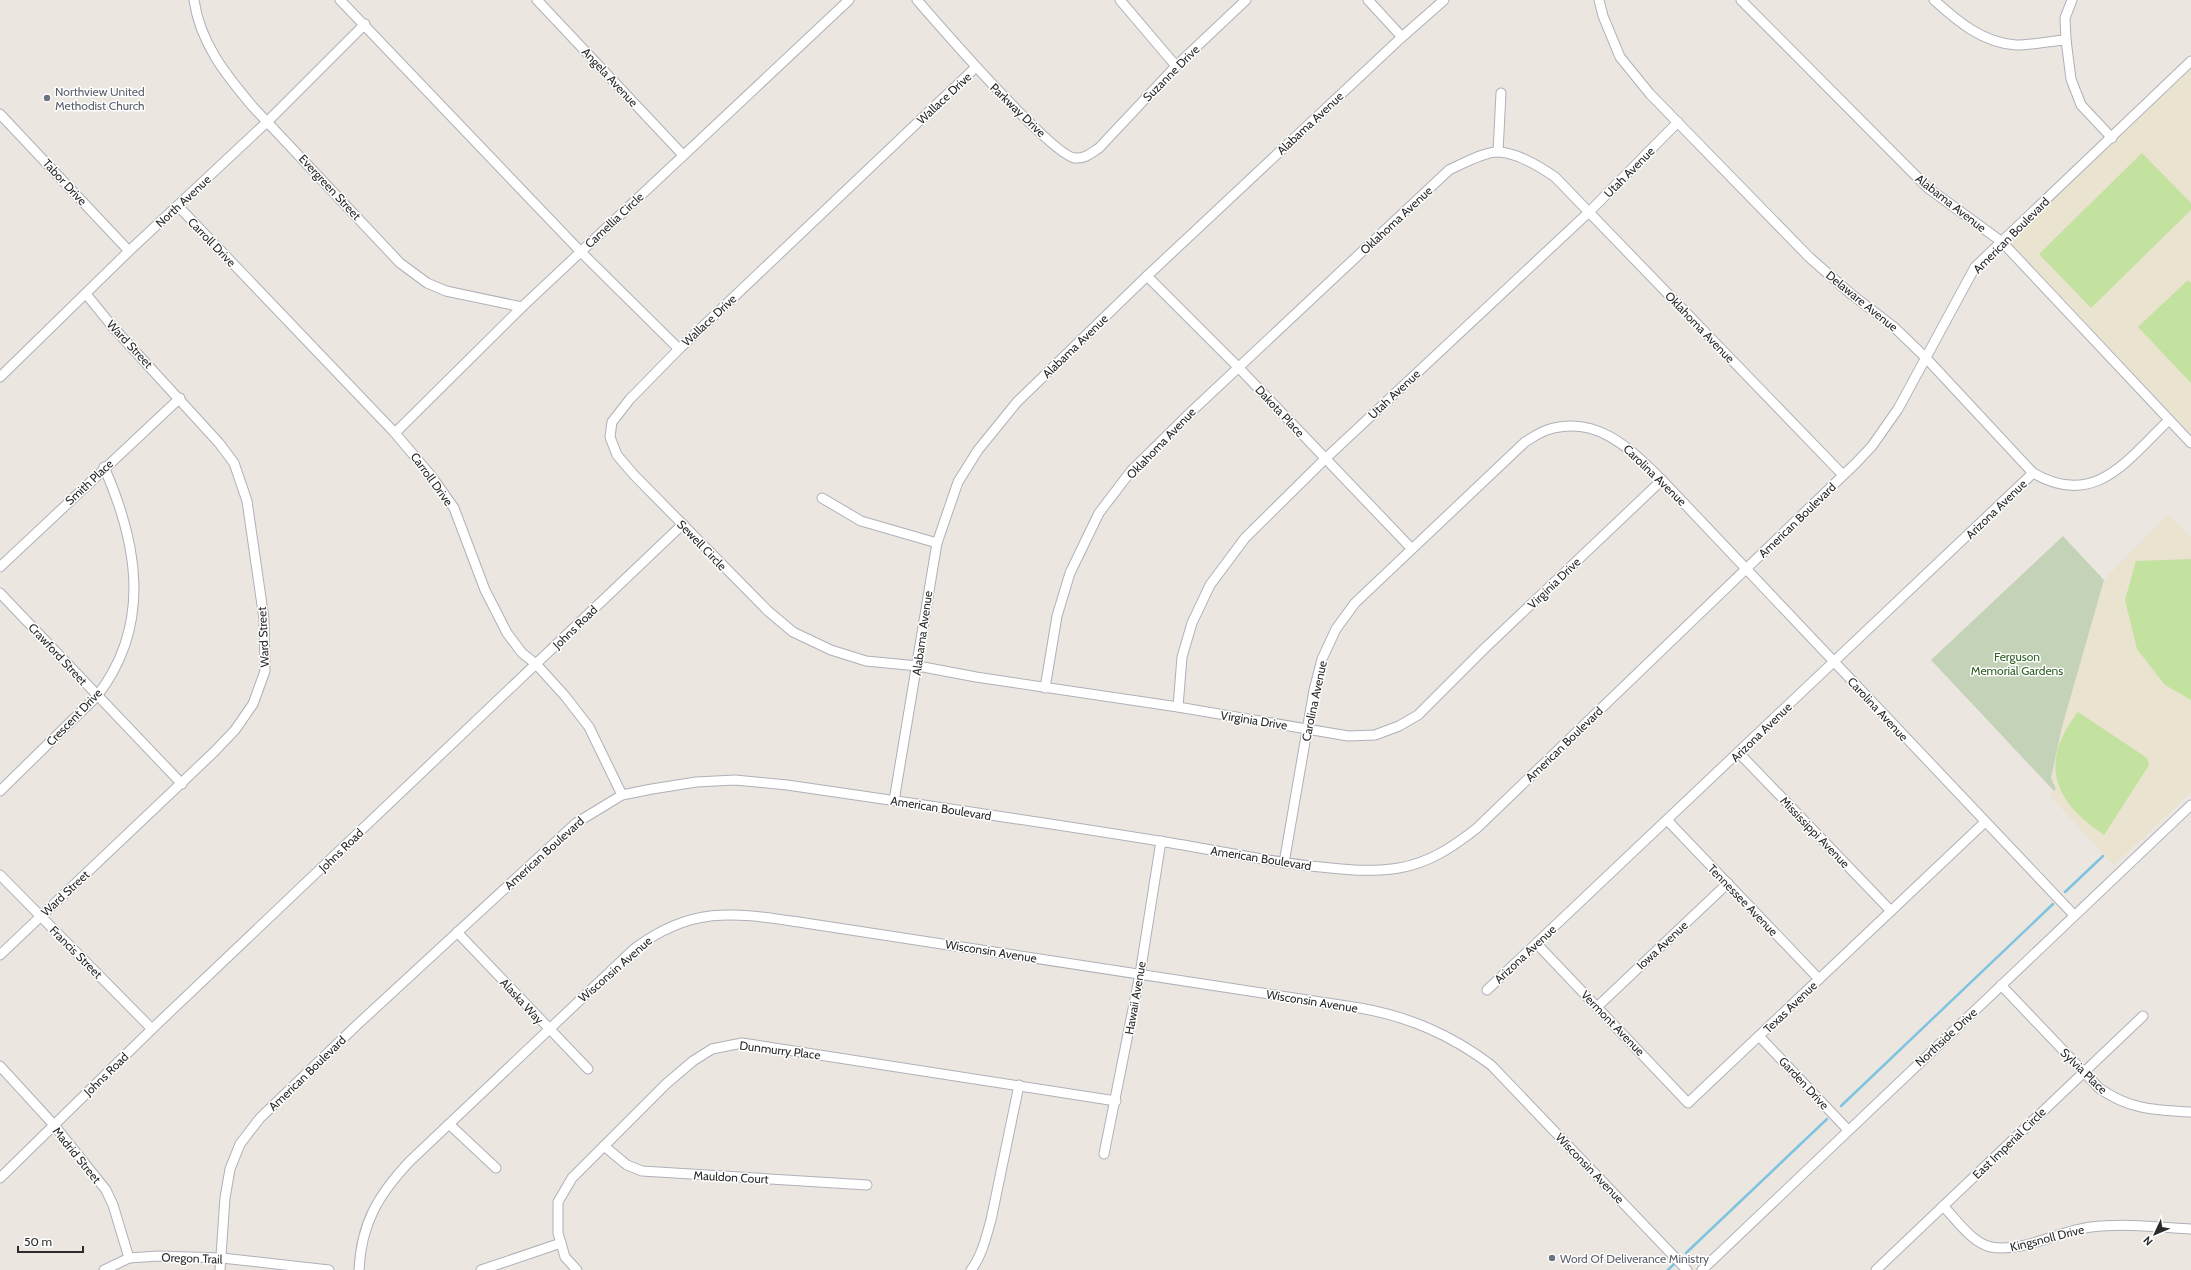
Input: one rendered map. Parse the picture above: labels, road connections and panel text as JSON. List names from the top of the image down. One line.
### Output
{"streets":{"street":["Suzanne Drive","Angela Avenue","Wallace Drive","Parkway Drive","Alabama Avenue","Utah Avenue","Tabor Drive","Evergreen Street","North Avenue","Camellia Circle","Oklahoma Avenue","American Boulevard","Carroll Drive","Delaware Avenue","Ward Street","Dakota Place","Carolina Avenue","Smith Place","Arizona Avenue","Sewell Circle","Virginia Drive","Johns Road","Crawford Street","Crescent Drive","Mississippi Avenue","Tennessee Avenue","Iowa Avenue","Wisconsin Avenue","Francis Street","Hawaii Avenue","Alaska Way","Texas Avenue","Vermont Avenue","Northside Drive","Dunmurry Place","Sylvia Place","Garden Drive","East Imperial Circle","Madrid Street","Mauldon Court","Kingsnoll Drive","Oregon Trail"]},"crossings":[["Suzanne Drive","Parkway Drive"],["Angela Avenue","Camellia Circle"],["Wallace Drive","Parkway Drive"],["Wallace Drive","Camellia Circle"],["Wallace Drive","Sewell Circle"],["Alabama Avenue","American Boulevard"],["Alabama Avenue","Delaware Avenue"],["Alabama Avenue","Dakota Place"],["Alabama Avenue","Sewell Circle"],["Alabama Avenue","Virginia Drive"],["Utah Avenue","Oklahoma Avenue"],["Utah Avenue","Delaware Avenue"],["Utah Avenue","Dakota Place"],["Utah Avenue","Virginia Drive"],["Tabor Drive","North Avenue"],["Evergreen Street","North Avenue"],["North Avenue","Camellia Circle"],["North Avenue","Carroll Drive"],["North Avenue","Ward Street"],["Oklahoma Avenue","American Boulevard"],["Oklahoma Avenue","Dakota Place"],["Oklahoma Avenue","Virginia Drive"],["American Boulevard","Carroll Drive"],["American Boulevard","Delaware Avenue"],["American Boulevard","Carolina Avenue"],["American Boulevard","Hawaii Avenue"],["American Boulevard","Alaska Way"],["American Boulevard","Oregon Trail"],["Carroll Drive","Johns Road"],["Delaware Avenue","Arizona Avenue"],["Ward Street","Smith Place"],["Ward Street","Crawford Street"],["Ward Street","Francis Street"],["Dakota Place","Carolina Avenue"],["Carolina Avenue","Arizona Avenue"],["Carolina Avenue","Virginia Drive"],["Carolina Avenue","Texas Avenue"],["Carolina Avenue","Northside Drive"],["Smith Place","Crescent Drive"],["Arizona Avenue","Mississippi Avenue"],["Arizona Avenue","Tennessee Avenue"],["Arizona Avenue","Vermont Avenue"],["Sewell Circle","Virginia Drive"],["Sewell Circle","Johns Road"],["Johns Road","Francis Street"],["Johns Road","Madrid Street"],["Crawford Street","Crescent Drive"],["Mississippi Avenue","Texas Avenue"],["Tennessee Avenue","Iowa Avenue"],["Tennessee Avenue","Texas Avenue"],["Iowa Avenue","Vermont Avenue"],["Wisconsin Avenue","Hawaii Avenue"],["Wisconsin Avenue","Alaska Way"],["Hawaii Avenue","Dunmurry Place"],["Texas Avenue","Vermont Avenue"],["Texas Avenue","Garden Drive"],["Northside Drive","Sylvia Place"],["Northside Drive","Garden Drive"],["Dunmurry Place","Mauldon Court"],["Sylvia Place","East Imperial Circle"],["East Imperial Circle","Kingsnoll Drive"],["Madrid Street","Oregon Trail"]],"parks":["Ferguson Memorial Gardens"],"places":["Northview United Methodist Church","Word Of Deliverance Ministry"],"scale_bar":"50 m","north":"bottom left"}
